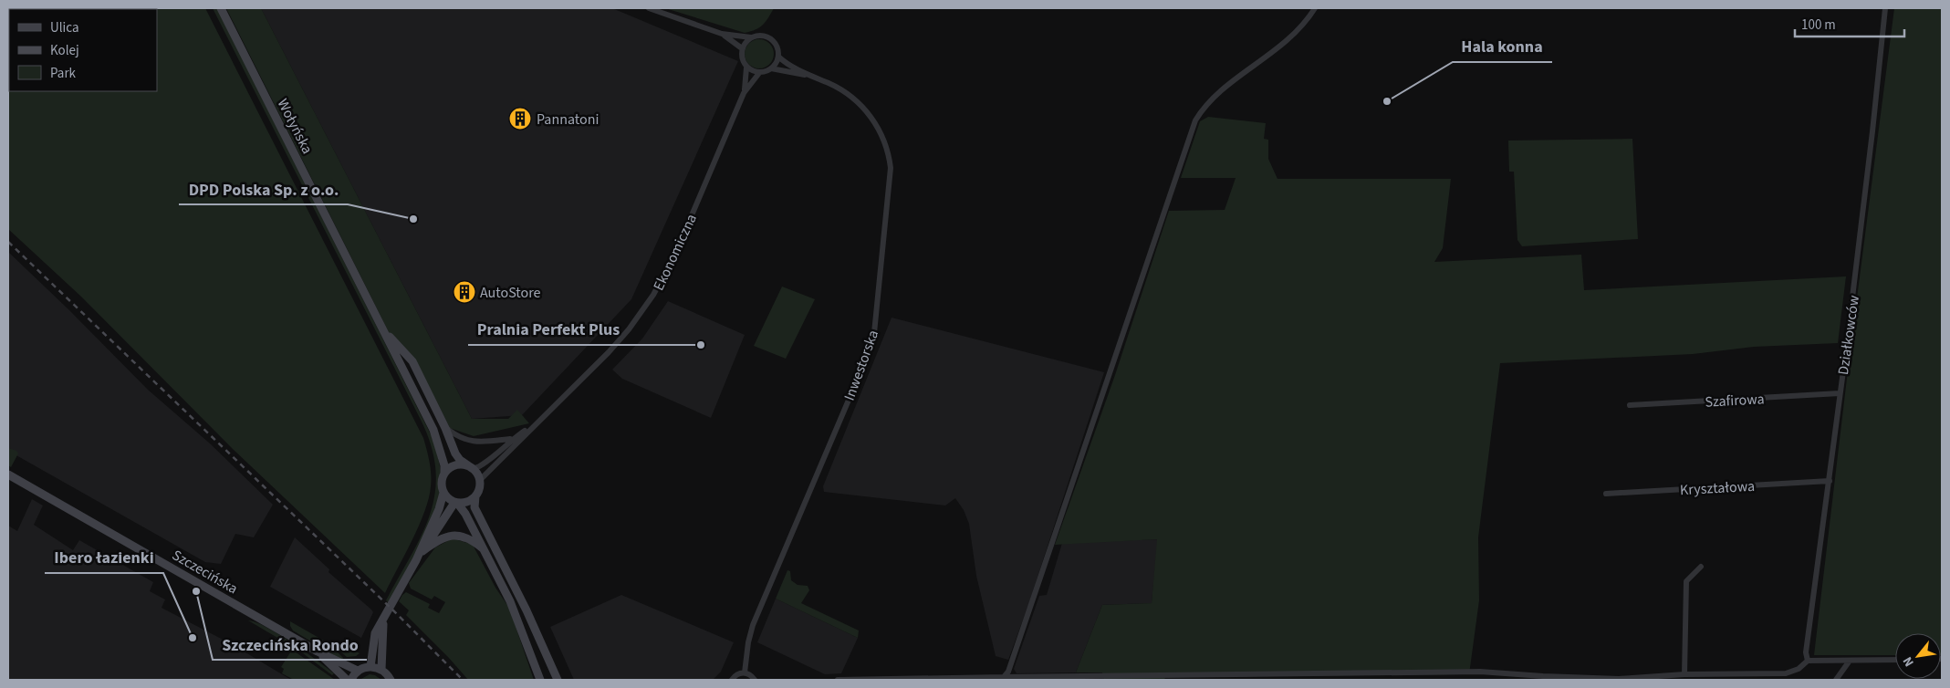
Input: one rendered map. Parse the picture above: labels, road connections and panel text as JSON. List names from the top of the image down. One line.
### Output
{"streets":{"main road":["Wołyńska","Szczecińska"],"street":["Ekonomiczna","Działkowców","Inwestorska","Szafirowa","Kryształowa"]},"crossings":[["Wołyńska","Ekonomiczna"],["Ekonomiczna","Inwestorska"],["Działkowców","Szafirowa"],["Działkowców","Kryształowa"]],"places":{"other":["Hala konna","DPD Polska Sp. z o.o.","Pralnia Perfekt Plus","Szczecińska Rondo","Ibero łazienki"],"building":["Pannatoni","AutoStore"]},"legend":["Ulica","Kolej","Park"],"scale_bar":"100 m","north":"bottom left"}
